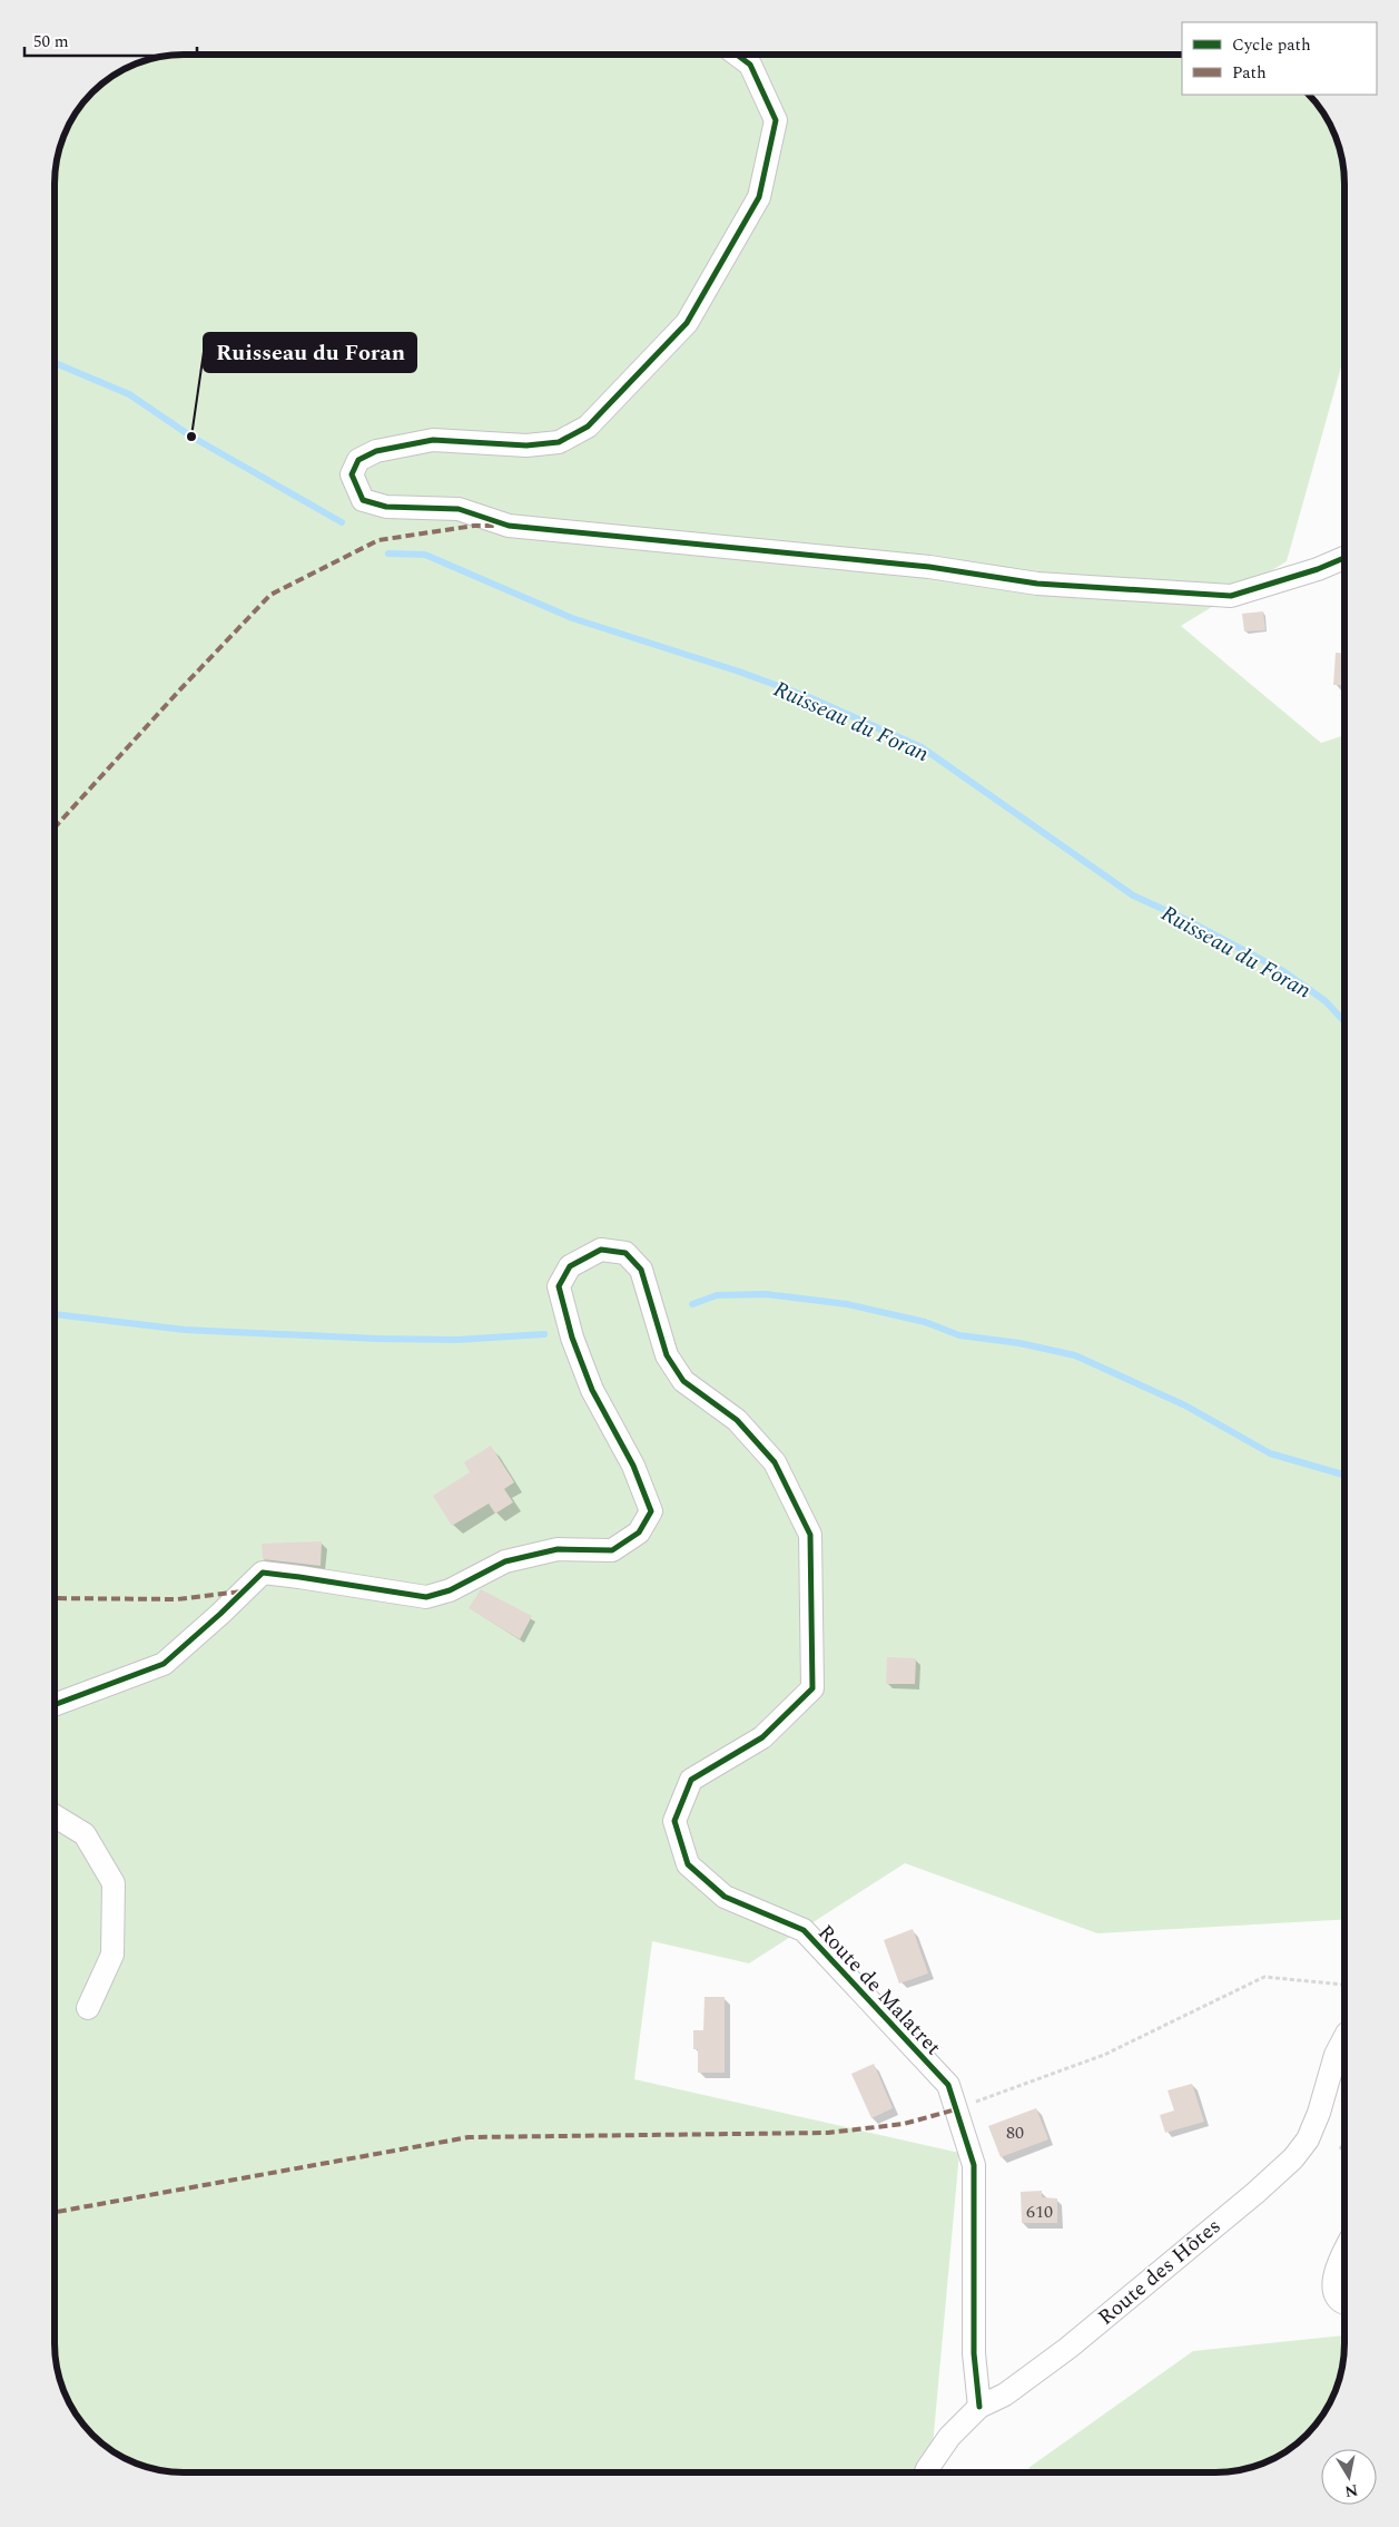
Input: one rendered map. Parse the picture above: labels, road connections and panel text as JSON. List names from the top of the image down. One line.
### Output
{"streets":{"street":["Route de Malatret","Route des Hôtes"]},"crossings":[["Route de Malatret","Route des Hôtes"]],"water":["Ruisseau du Foran"],"places":["Ruisseau du Foran"],"house_numbers":["80","610"],"legend":["Cycle path","Path"],"scale_bar":"50 m","north":"bottom"}
